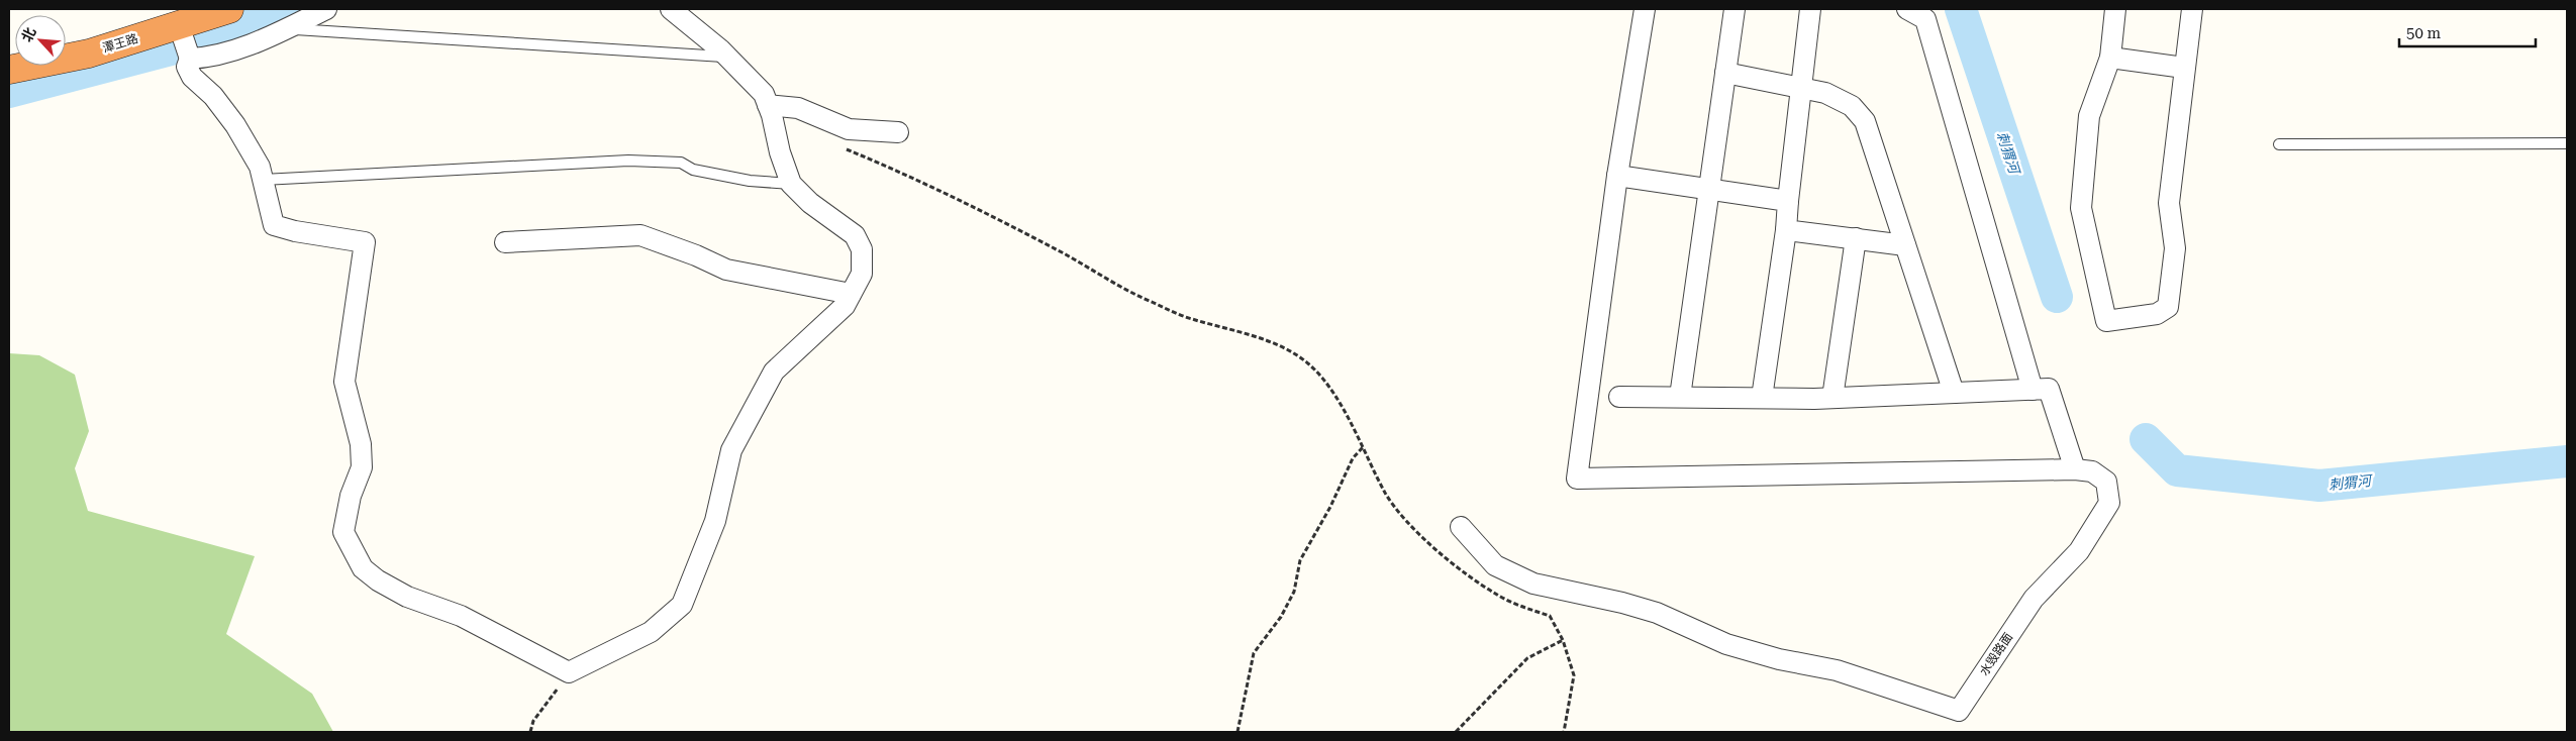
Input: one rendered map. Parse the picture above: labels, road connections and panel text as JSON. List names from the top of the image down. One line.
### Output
{"streets":{"highway":["潭王路"],"street":["水毁路面"]},"water":["刺猬河"],"scale_bar":"50 m","north":"top left"}
